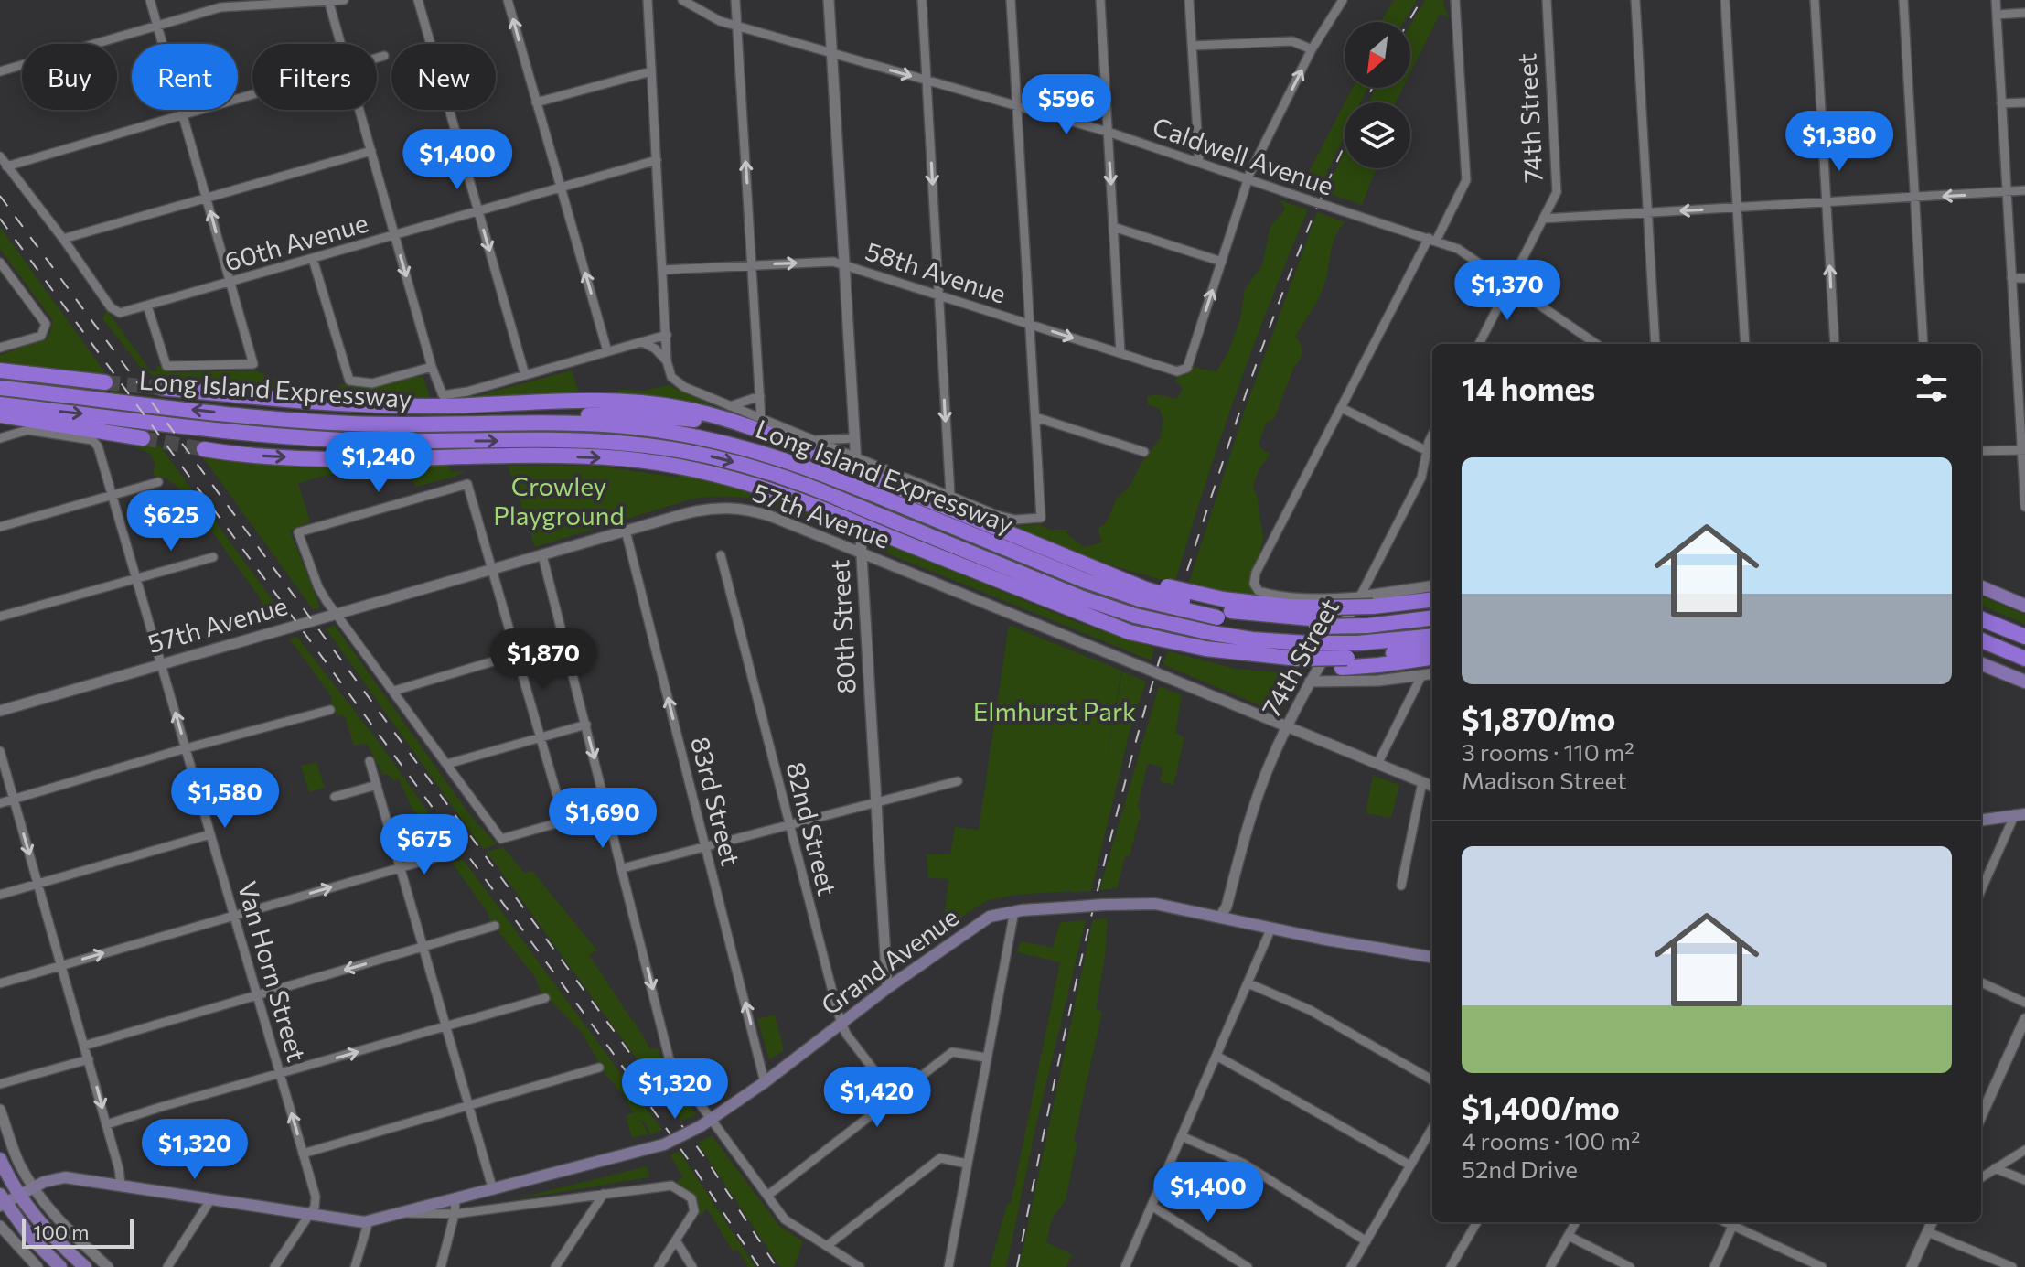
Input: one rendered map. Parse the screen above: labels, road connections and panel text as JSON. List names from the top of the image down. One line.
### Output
{"streets":{"highway":["Long Island Expressway"],"main road":["Grand Avenue"],"street":["74th Street","Caldwell Avenue","60th Avenue","58th Avenue","57th Avenue","80th Street","83rd Street","82nd Street","Van Horn Street"]},"crossings":[["74th Street","Caldwell Avenue"],["74th Street","57th Avenue"],["74th Street","Grand Avenue"],["Caldwell Avenue","80th Street"],["58th Avenue","80th Street"],["57th Avenue","80th Street"],["57th Avenue","83rd Street"],["57th Avenue","Van Horn Street"],["80th Street","Grand Avenue"],["83rd Street","Grand Avenue"],["82nd Street","Grand Avenue"],["Grand Avenue","Van Horn Street"]],"one_way":["83rd Street"],"parks":["Crowley Playground","Elmhurst Park"],"scale_bar":"100 m","north":"bottom left","page":{"chip":["Buy","Rent","Filters","New"],"price":["$596","$1,380","$1,400","$1,370","$1,240","$625","$1,870","$1,580","$1,690","$675","$1,320","$1,420","$1,320","$1,400"],"heading":"14 homes","list":[{"name":"$1,870/mo","note":"3 rooms · 110 m² · Madison Street"},{"name":"$1,400/mo","note":"4 rooms · 100 m² · 52nd Drive"}],"scale":"100 m"}}
